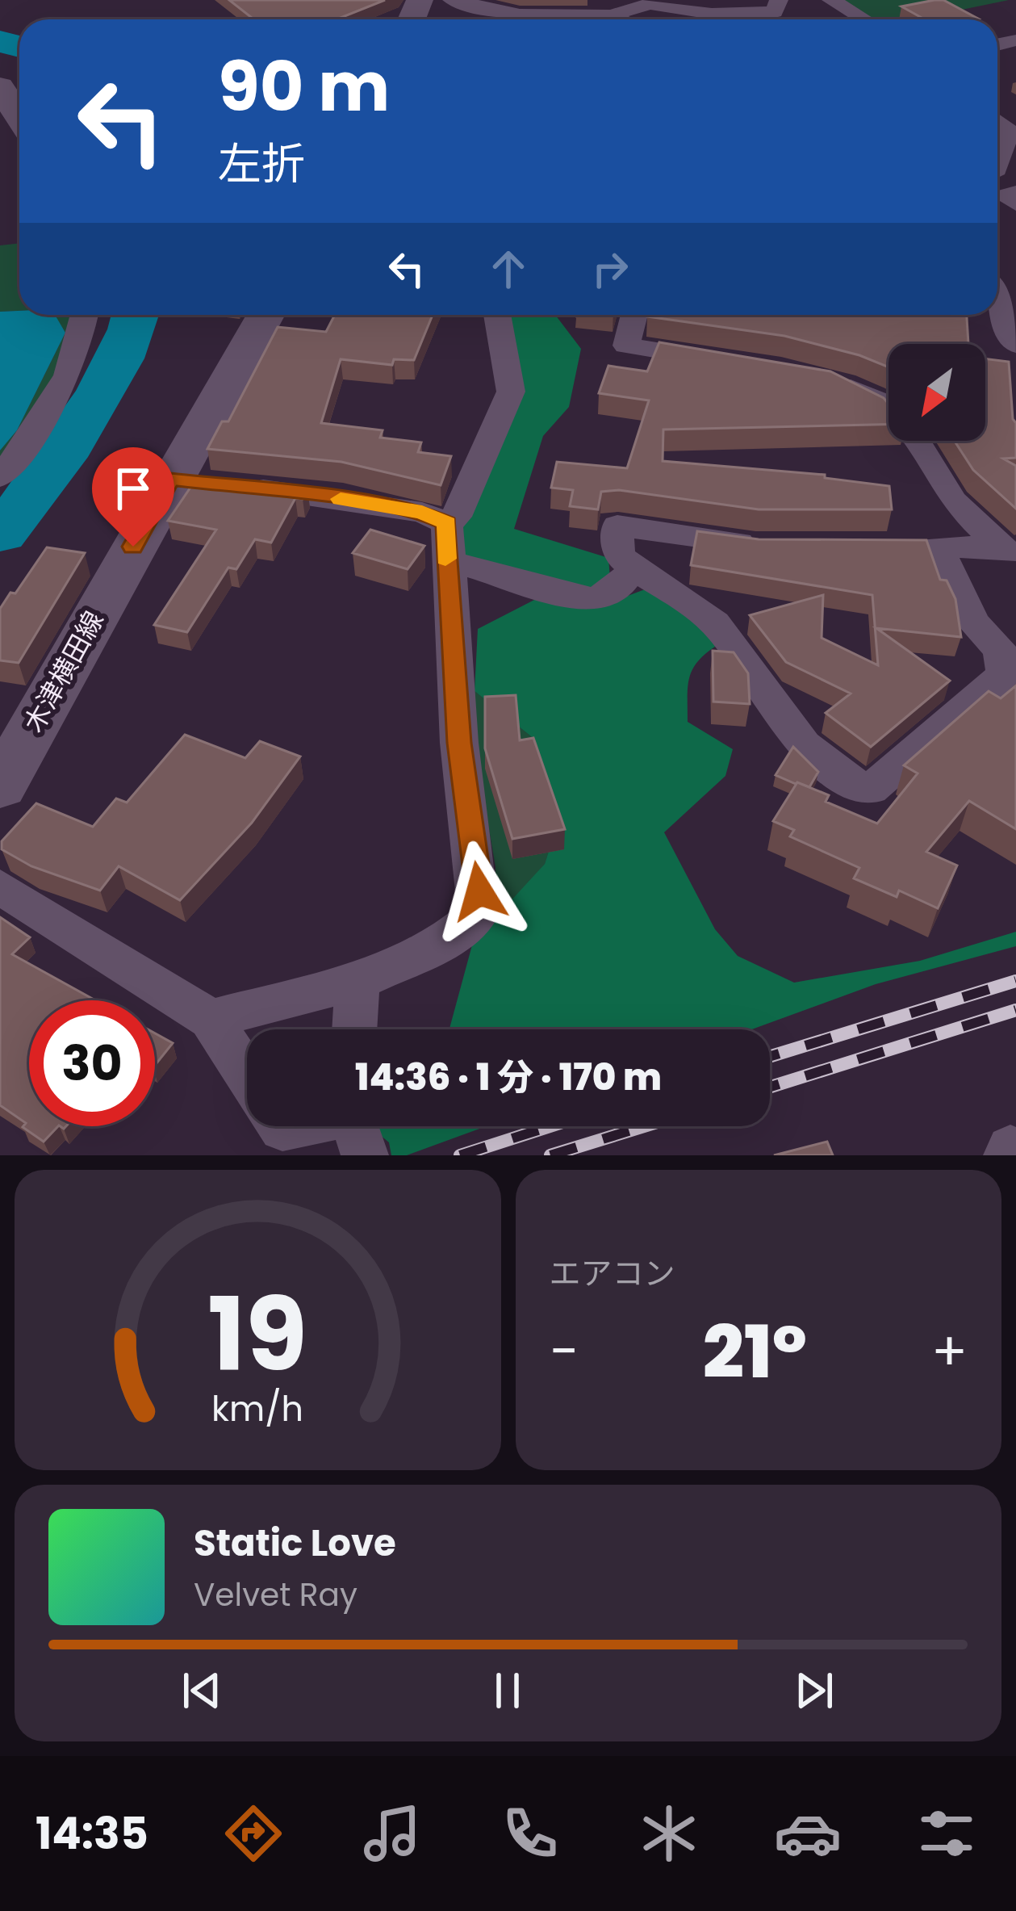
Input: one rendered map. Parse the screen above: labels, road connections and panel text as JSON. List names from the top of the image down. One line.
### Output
{"streets":{"main road":["木津横田線"]},"north":"bottom left","page":{"turn":["90 m","左折"],"limit":"30","trip":"14:36 · 1 分 · 170 m","tile":"エアコン","heat":["−","21°","+"],"song":["Static Love","Velvet Ray"],"tabs":"14:35","gauge":["19","km/h"]}}
